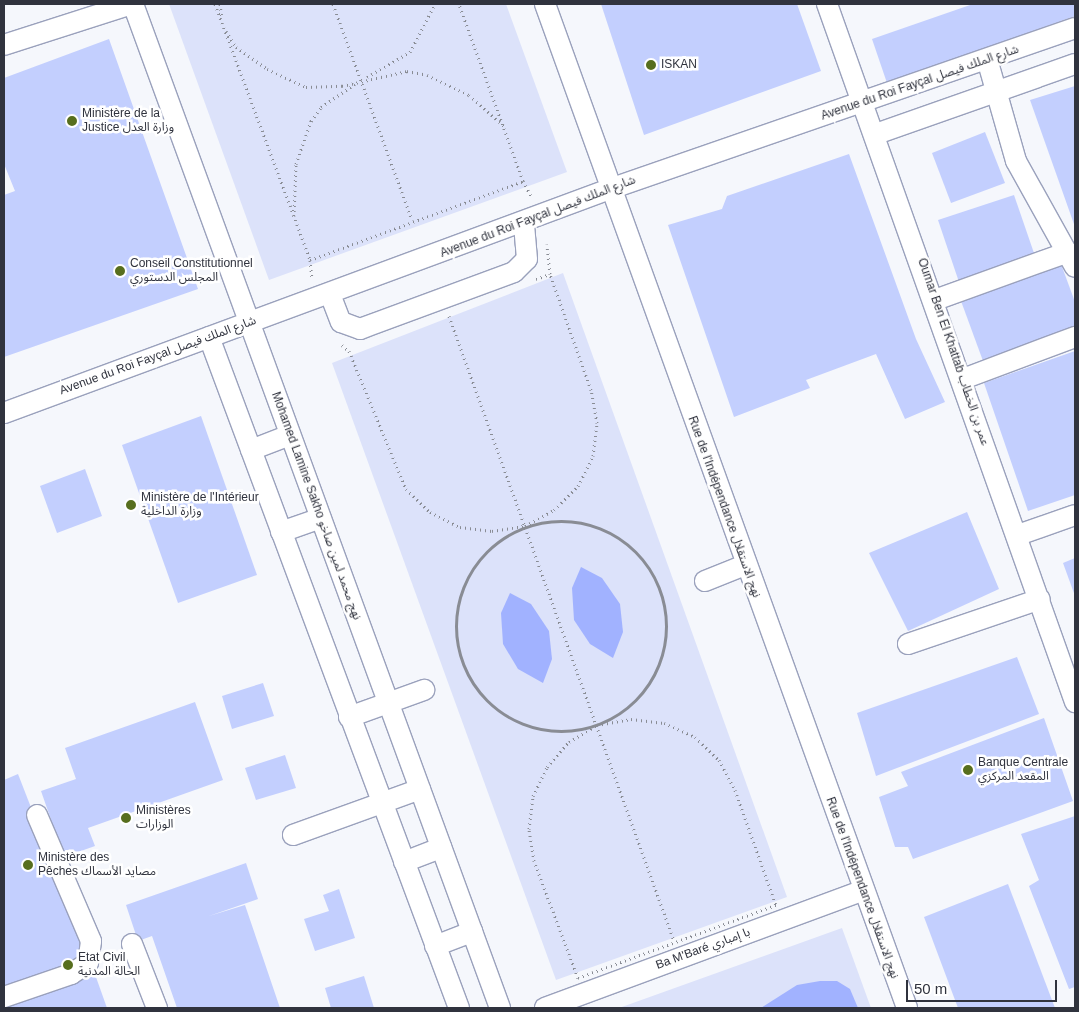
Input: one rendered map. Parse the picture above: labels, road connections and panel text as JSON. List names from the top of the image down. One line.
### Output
{"streets":{"street":["Avenue du Roi Fayçal شارع الملك فيصل","Oumar Ben El Khattab عمر بن الخطاب","Mohamed Lamine Sakho نهج محمد لمين صاخو","Rue de l'Indépendance نهج الاستقلال","Ba M'Baré با إمباري"]},"crossings":[["Avenue du Roi Fayçal شارع الملك فيصل","Oumar Ben El Khattab عمر بن الخطاب"],["Avenue du Roi Fayçal شارع الملك فيصل","Mohamed Lamine Sakho نهج محمد لمين صاخو"],["Avenue du Roi Fayçal شارع الملك فيصل","Rue de l'Indépendance نهج الاستقلال"],["Rue de l'Indépendance نهج الاستقلال","Ba M'Baré با إمباري"]],"places":["ISKAN","Ministère de la Justice وزارة العدل","Conseil Constitutionnel المجلس الدستوري","Ministère de l'Intérieur وزارة الداخلية","Banque Centrale المقعد المركزي","Ministères الوزارات","Ministère des Pêches مصايد الأسماك","Etat Civil الحالة المدنية"],"scale_bar":"50 m"}
